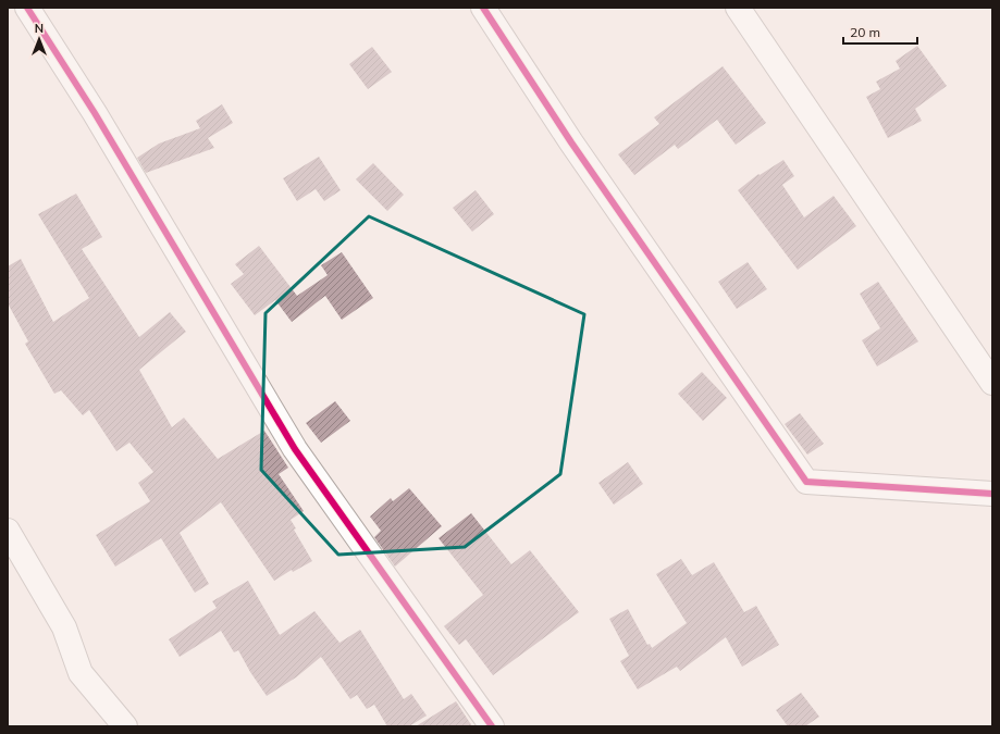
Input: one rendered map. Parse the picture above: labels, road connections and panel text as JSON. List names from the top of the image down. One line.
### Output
{"scale_bar":"20 m","north":"top"}
